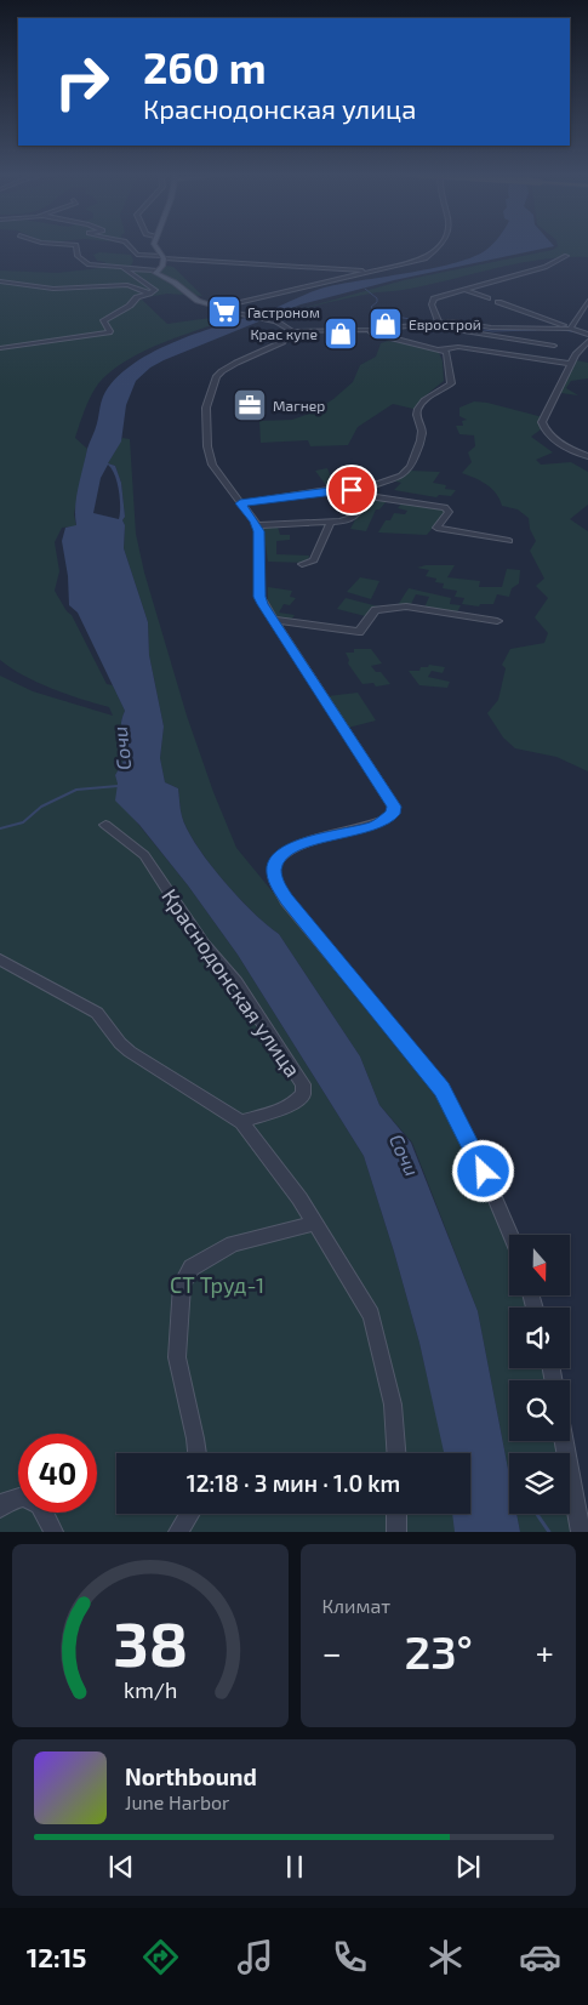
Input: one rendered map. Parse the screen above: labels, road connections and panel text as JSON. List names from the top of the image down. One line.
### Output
{"streets":{"street":["Краснодонская улица"]},"water":["Сочи"],"parks":["СТ Труд-1"],"places":{"supermarket":["Гастроном"],"shop":["Еврострой","Крас купе"],"office":["Магнер"]},"north":"bottom","page":{"turn":["260 m","Краснодонская улица"],"limit":"40","trip":"12:18 · 3 мин · 1.0 km","tile":"Климат","heat":["−","23°","+"],"song":["Northbound","June Harbor"],"tabs":"12:15","gauge":["38","km/h"]}}
